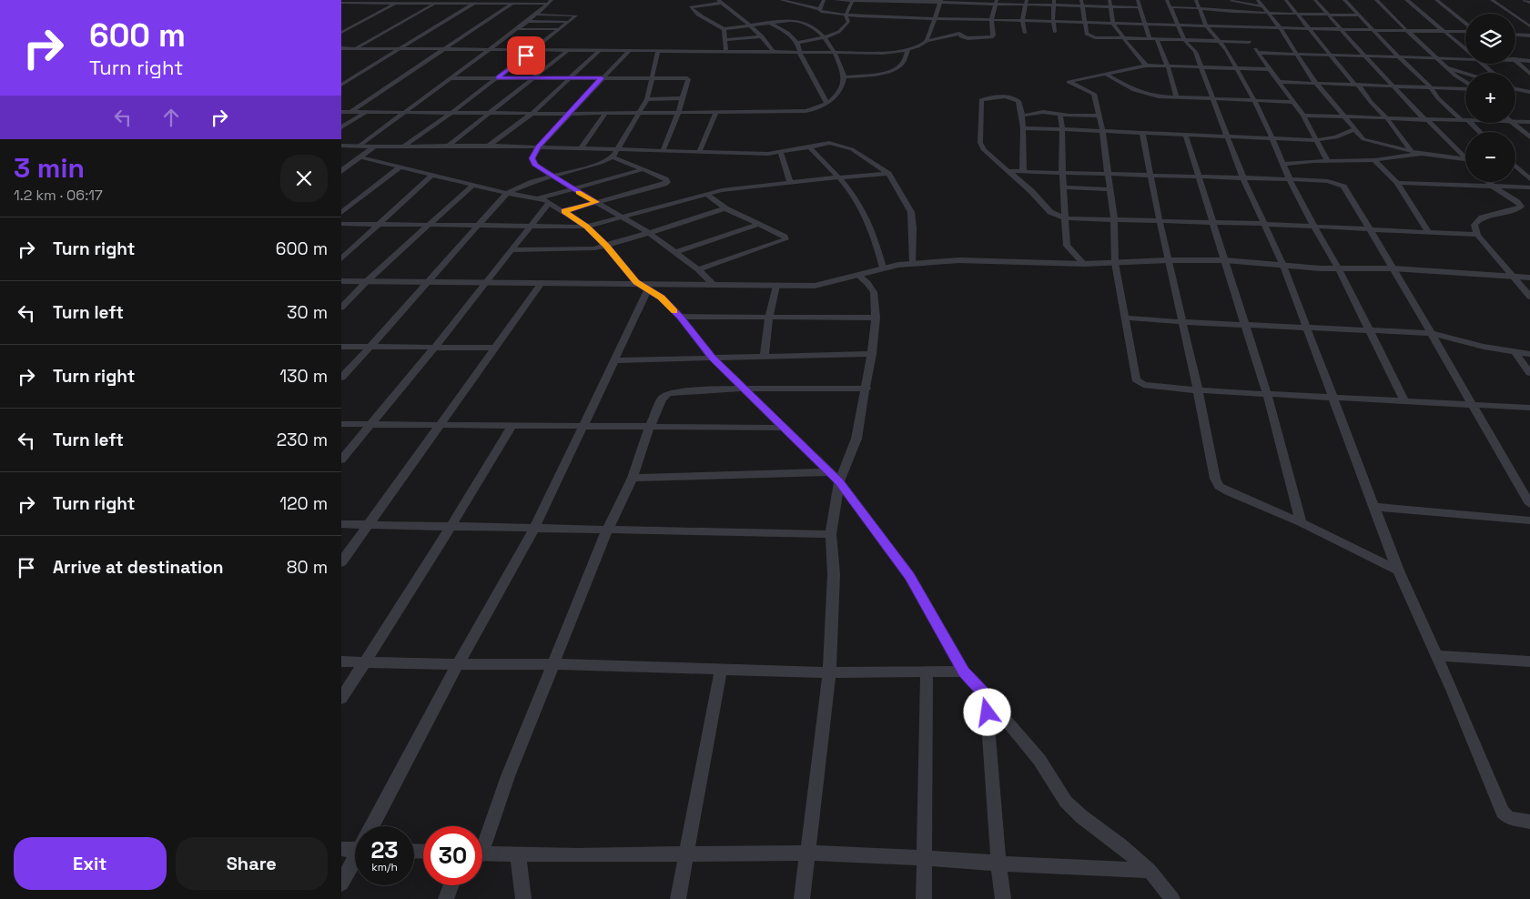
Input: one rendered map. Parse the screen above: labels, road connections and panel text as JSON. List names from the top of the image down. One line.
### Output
{"page":{"turn":["600 m","Turn right"],"map_buttons":["+","−"],"heading":["3 min","1.2 km · 06:17"],"list":[{"name":"Turn right","value":"600 m"},{"name":"Turn left","value":"30 m"},{"name":"Turn right","value":"130 m"},{"name":"Turn left","value":"230 m"},{"name":"Turn right","value":"120 m"},{"name":"Arrive at destination","value":"80 m"}],"speed":"23 km/h","limit":"30","buttons":["Exit","Share"]}}
